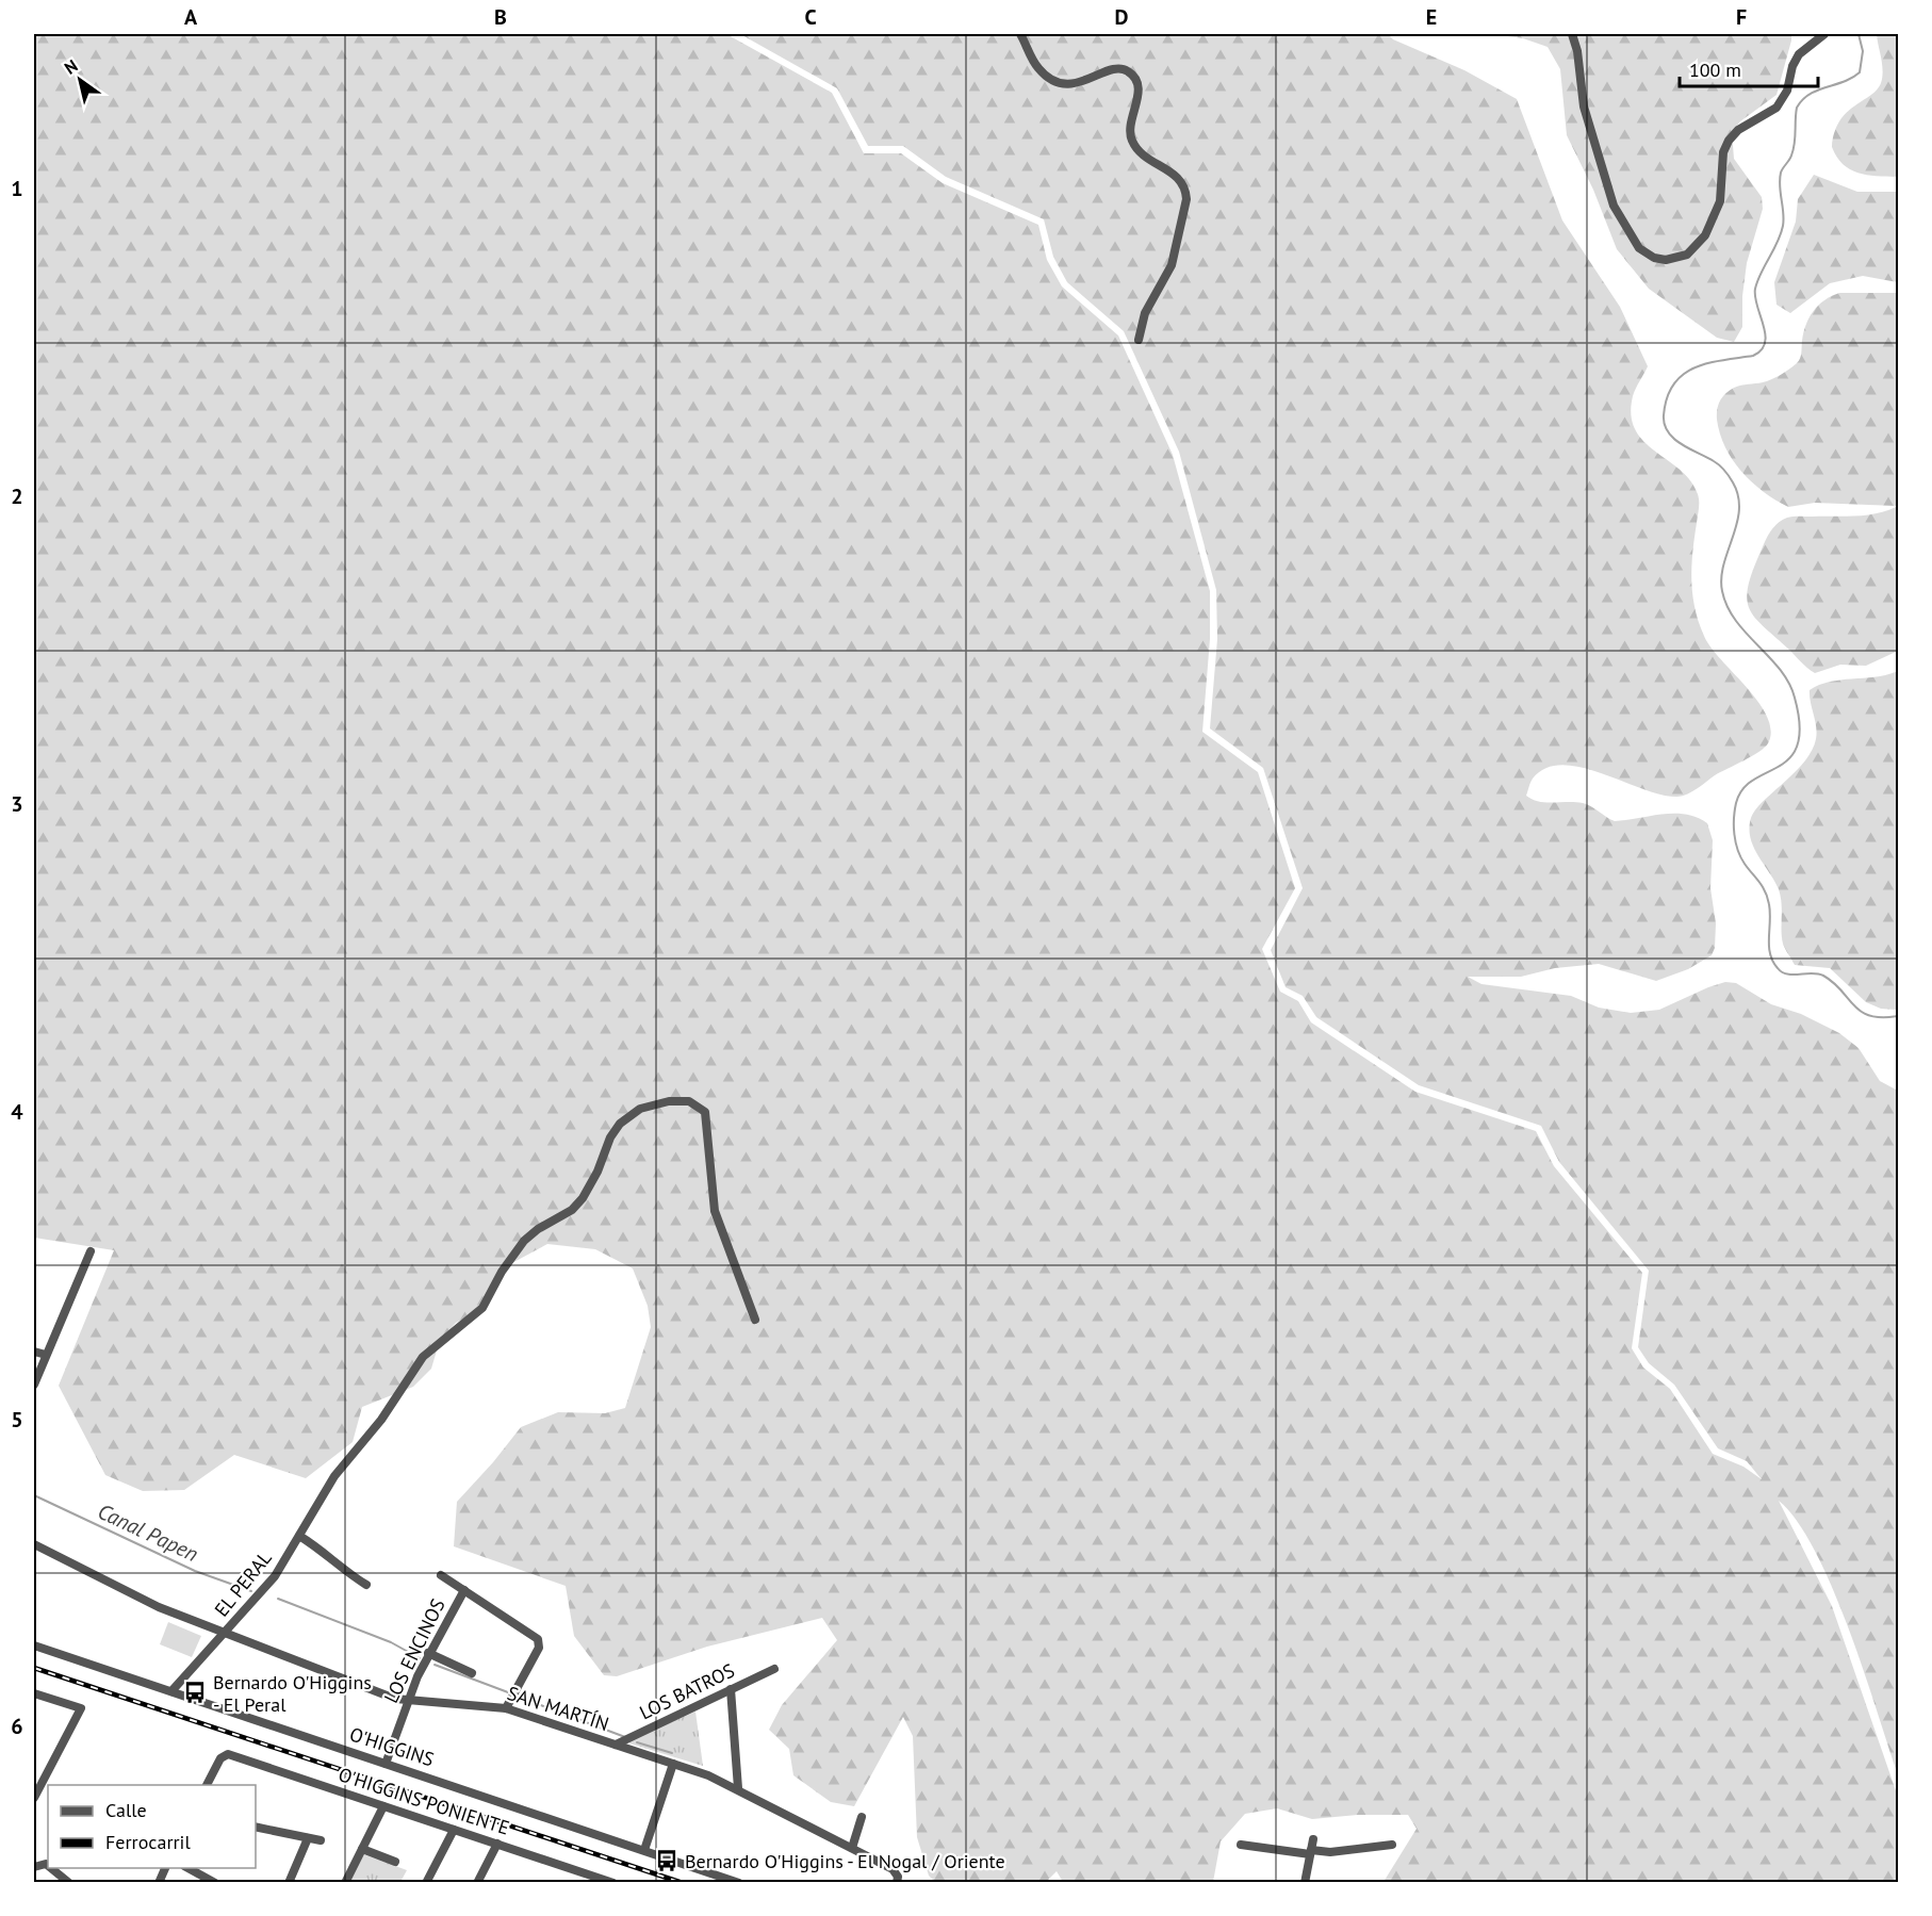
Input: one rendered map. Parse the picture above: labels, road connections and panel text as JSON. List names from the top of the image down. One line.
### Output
{"streets":{"street":["EL PERAL","LOS ENCINOS","LOS BATROS","SAN MARTÍN","O'HIGGINS","O'HIGGINS PONIENTE"]},"crossings":[["EL PERAL","SAN MARTÍN"],["EL PERAL","O'HIGGINS"],["LOS ENCINOS","SAN MARTÍN"],["LOS ENCINOS","O'HIGGINS"],["LOS BATROS","SAN MARTÍN"]],"water":["Canal Papen"],"places":{"bus stop":["Bernardo O'Higgins - El Peral","Bernardo O'Higgins - El Nogal / Oriente"]},"legend":["Calle","Ferrocarril"],"scale_bar":"100 m","north":"top left","grid":{"columns":["A","B","C","D","E","F"],"rows":["1","2","3","4","5","6"]}}
